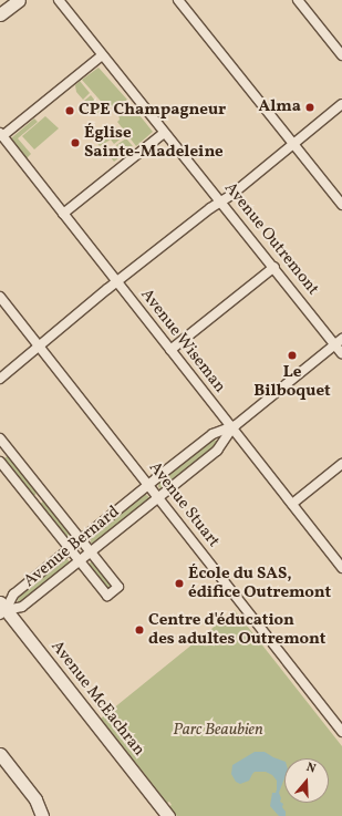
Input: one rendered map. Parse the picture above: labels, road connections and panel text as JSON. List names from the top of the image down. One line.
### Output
{"streets":{"street":["Avenue Outremont","Avenue Wiseman","Avenue Stuart","Avenue Bernard","Avenue McEachran"]},"crossings":[["Avenue Outremont","Avenue Bernard"],["Avenue Wiseman","Avenue Bernard"],["Avenue Stuart","Avenue Bernard"],["Avenue Bernard","Avenue McEachran"]],"parks":["Parc Beaubien"],"places":["Alma","CPE Champagneur","Église Sainte-Madeleine","Le Bilboquet","École du SAS, édifice Outremont","Centre d'éducation des adultes Outremont"],"north":"top"}
